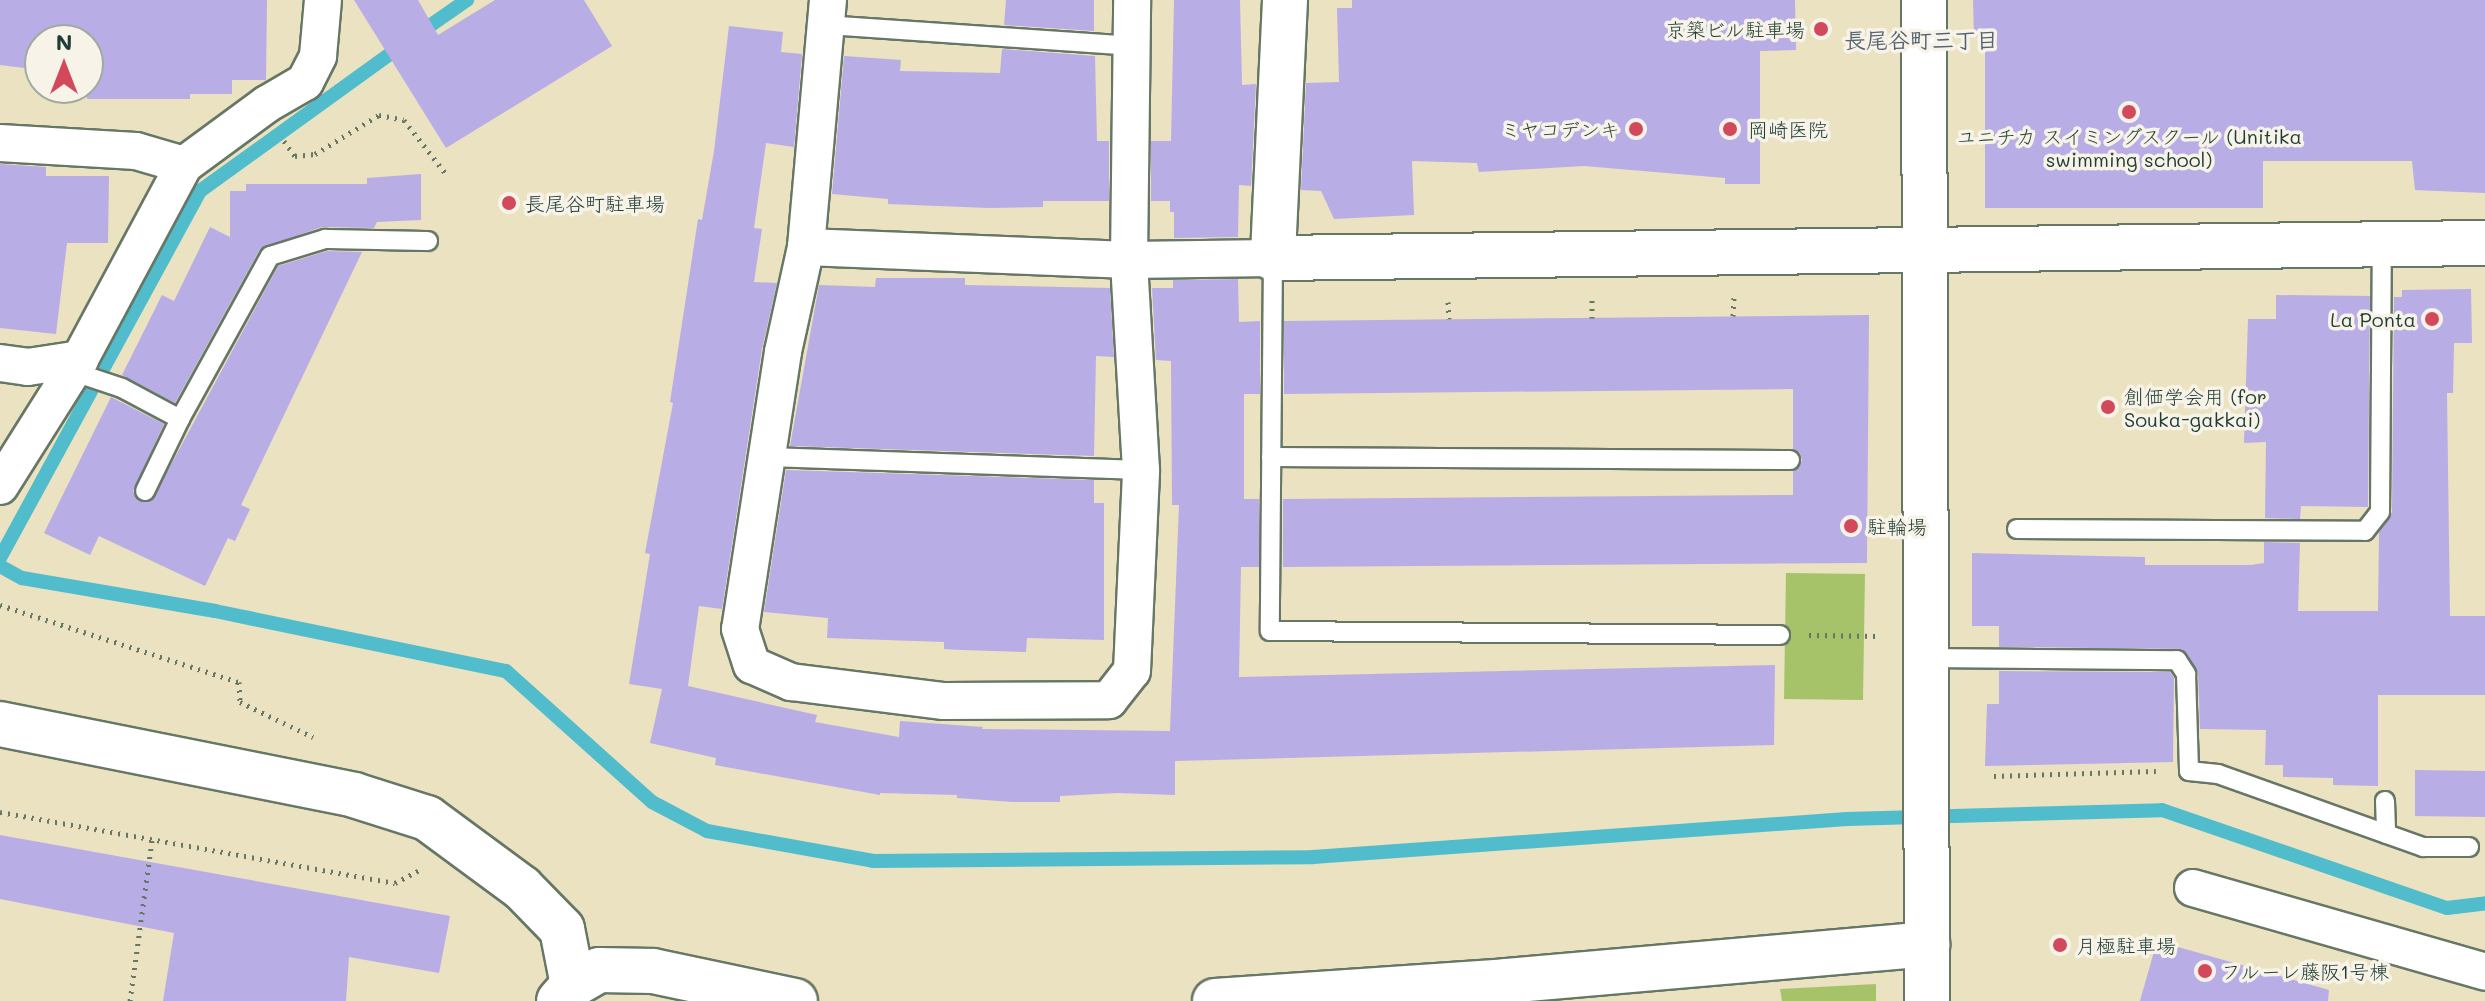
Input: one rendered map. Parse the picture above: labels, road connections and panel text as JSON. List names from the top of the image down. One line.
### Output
{"districts":["長尾谷町三丁目"],"places":["京築ビル駐車場","ユニチカ スイミングスクール (Unitika swimming school)","ミヤコデンキ","岡崎医院","長尾谷町駐車場","La Ponta","創価学会用 (for Souka-gakkai)","駐輪場","月極駐車場","フルーレ藤阪1号棟"],"north":"top"}
